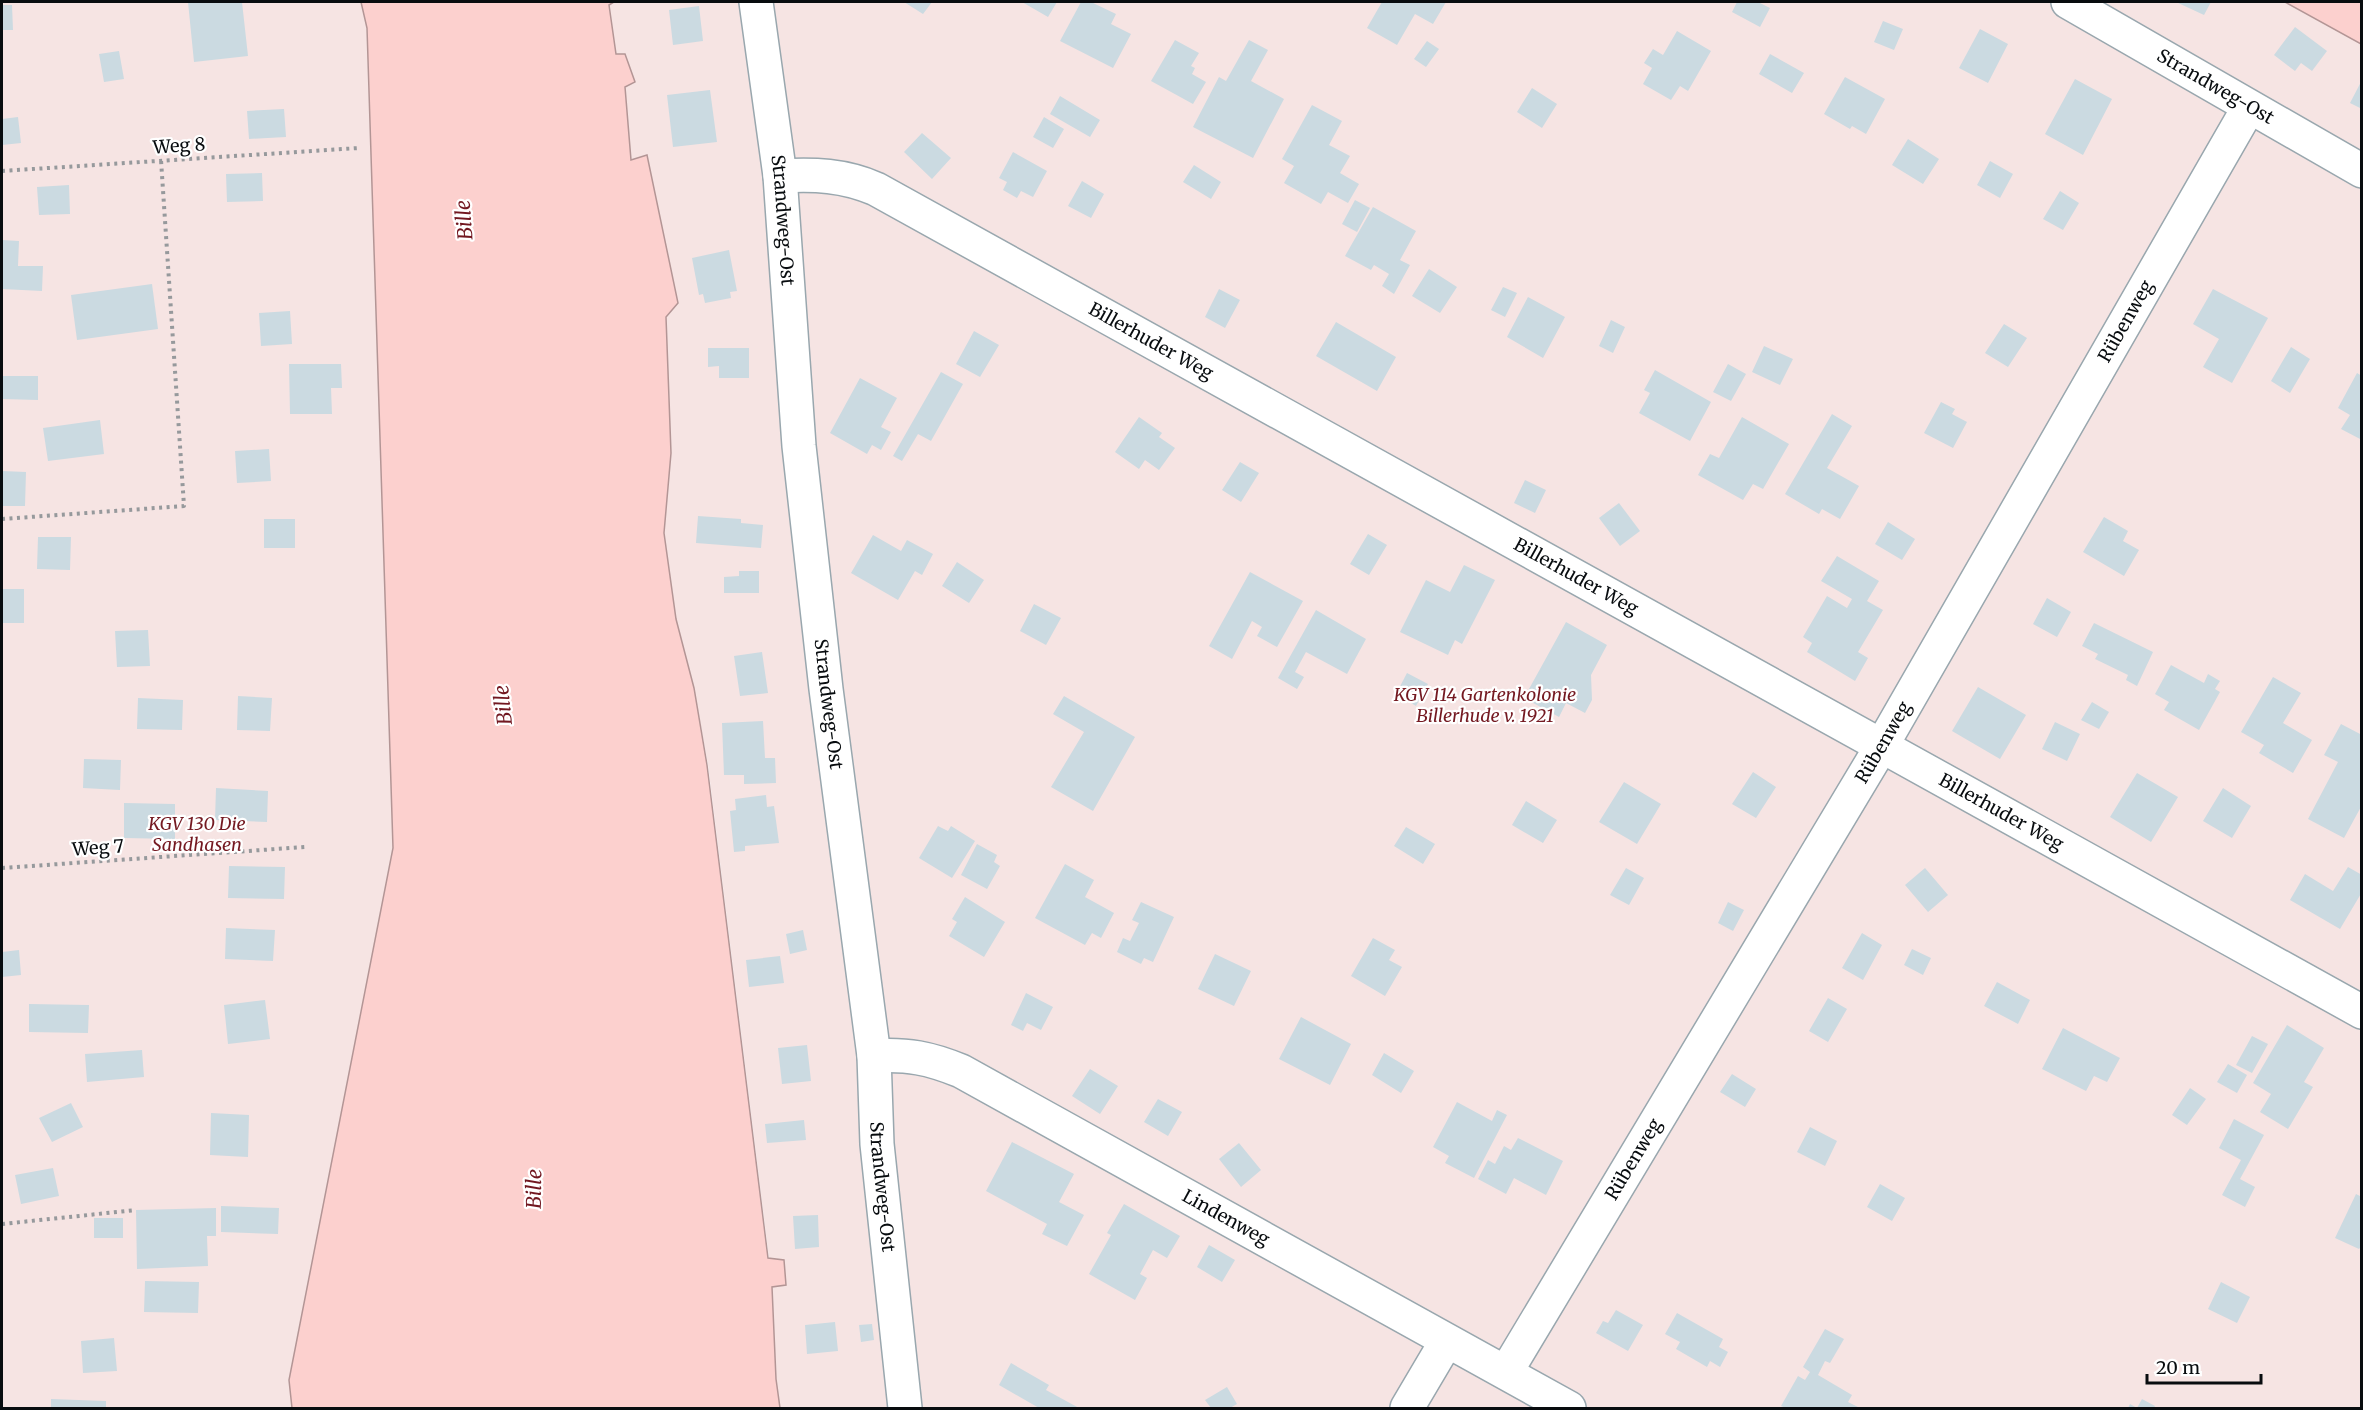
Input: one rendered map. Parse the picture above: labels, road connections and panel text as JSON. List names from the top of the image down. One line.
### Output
{"streets":{"lane":["Strandweg-Ost","Rübenweg","Billerhuder Weg","Lindenweg"],"path":["Weg 8","Weg 7"]},"crossings":[["Strandweg-Ost","Rübenweg"],["Strandweg-Ost","Billerhuder Weg"],["Strandweg-Ost","Lindenweg"],["Rübenweg","Billerhuder Weg"],["Rübenweg","Lindenweg"]],"water":["Bille"],"parks":["KGV 114 Gartenkolonie Billerhude v. 1921","KGV 130 Die Sandhasen"],"scale_bar":"20 m"}
